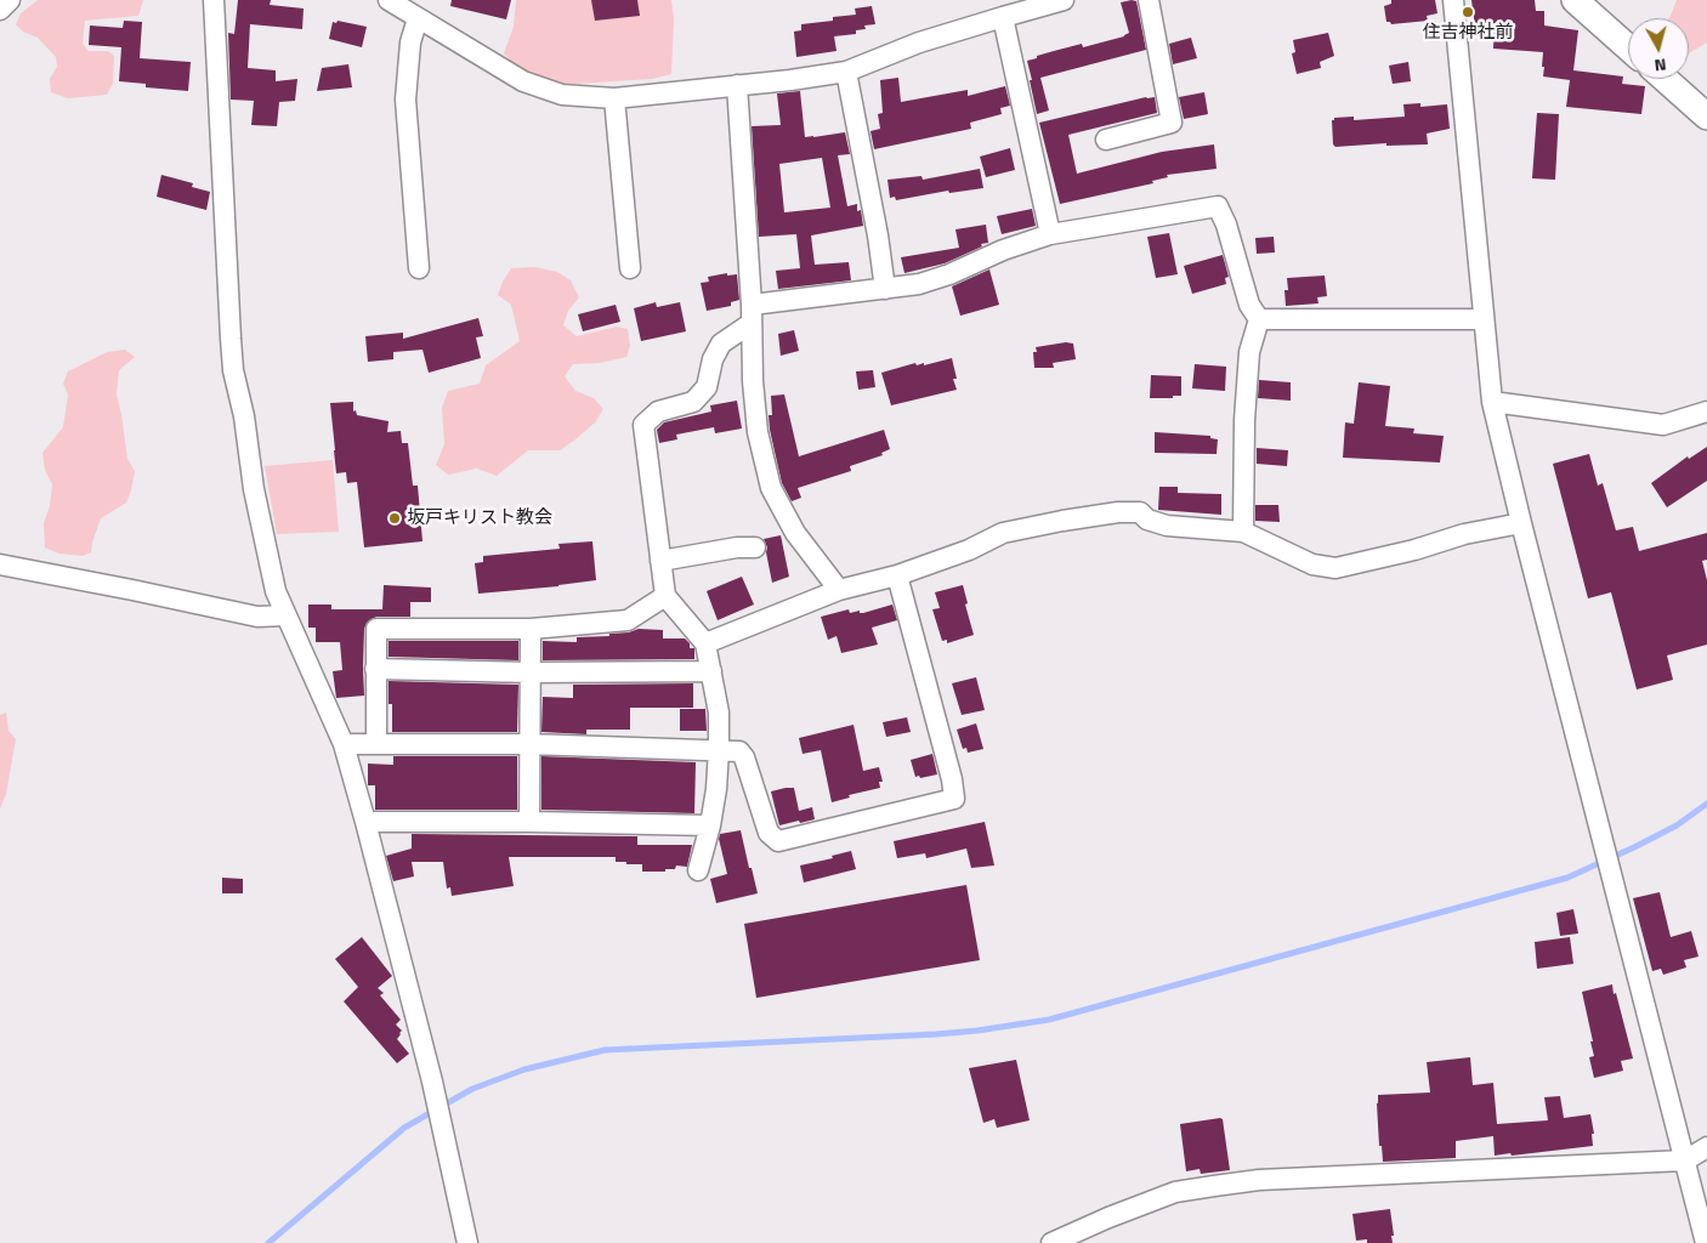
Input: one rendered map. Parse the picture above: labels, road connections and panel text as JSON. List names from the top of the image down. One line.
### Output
{"places":["住吉神社前","坂戸キリスト教会"],"north":"bottom"}
